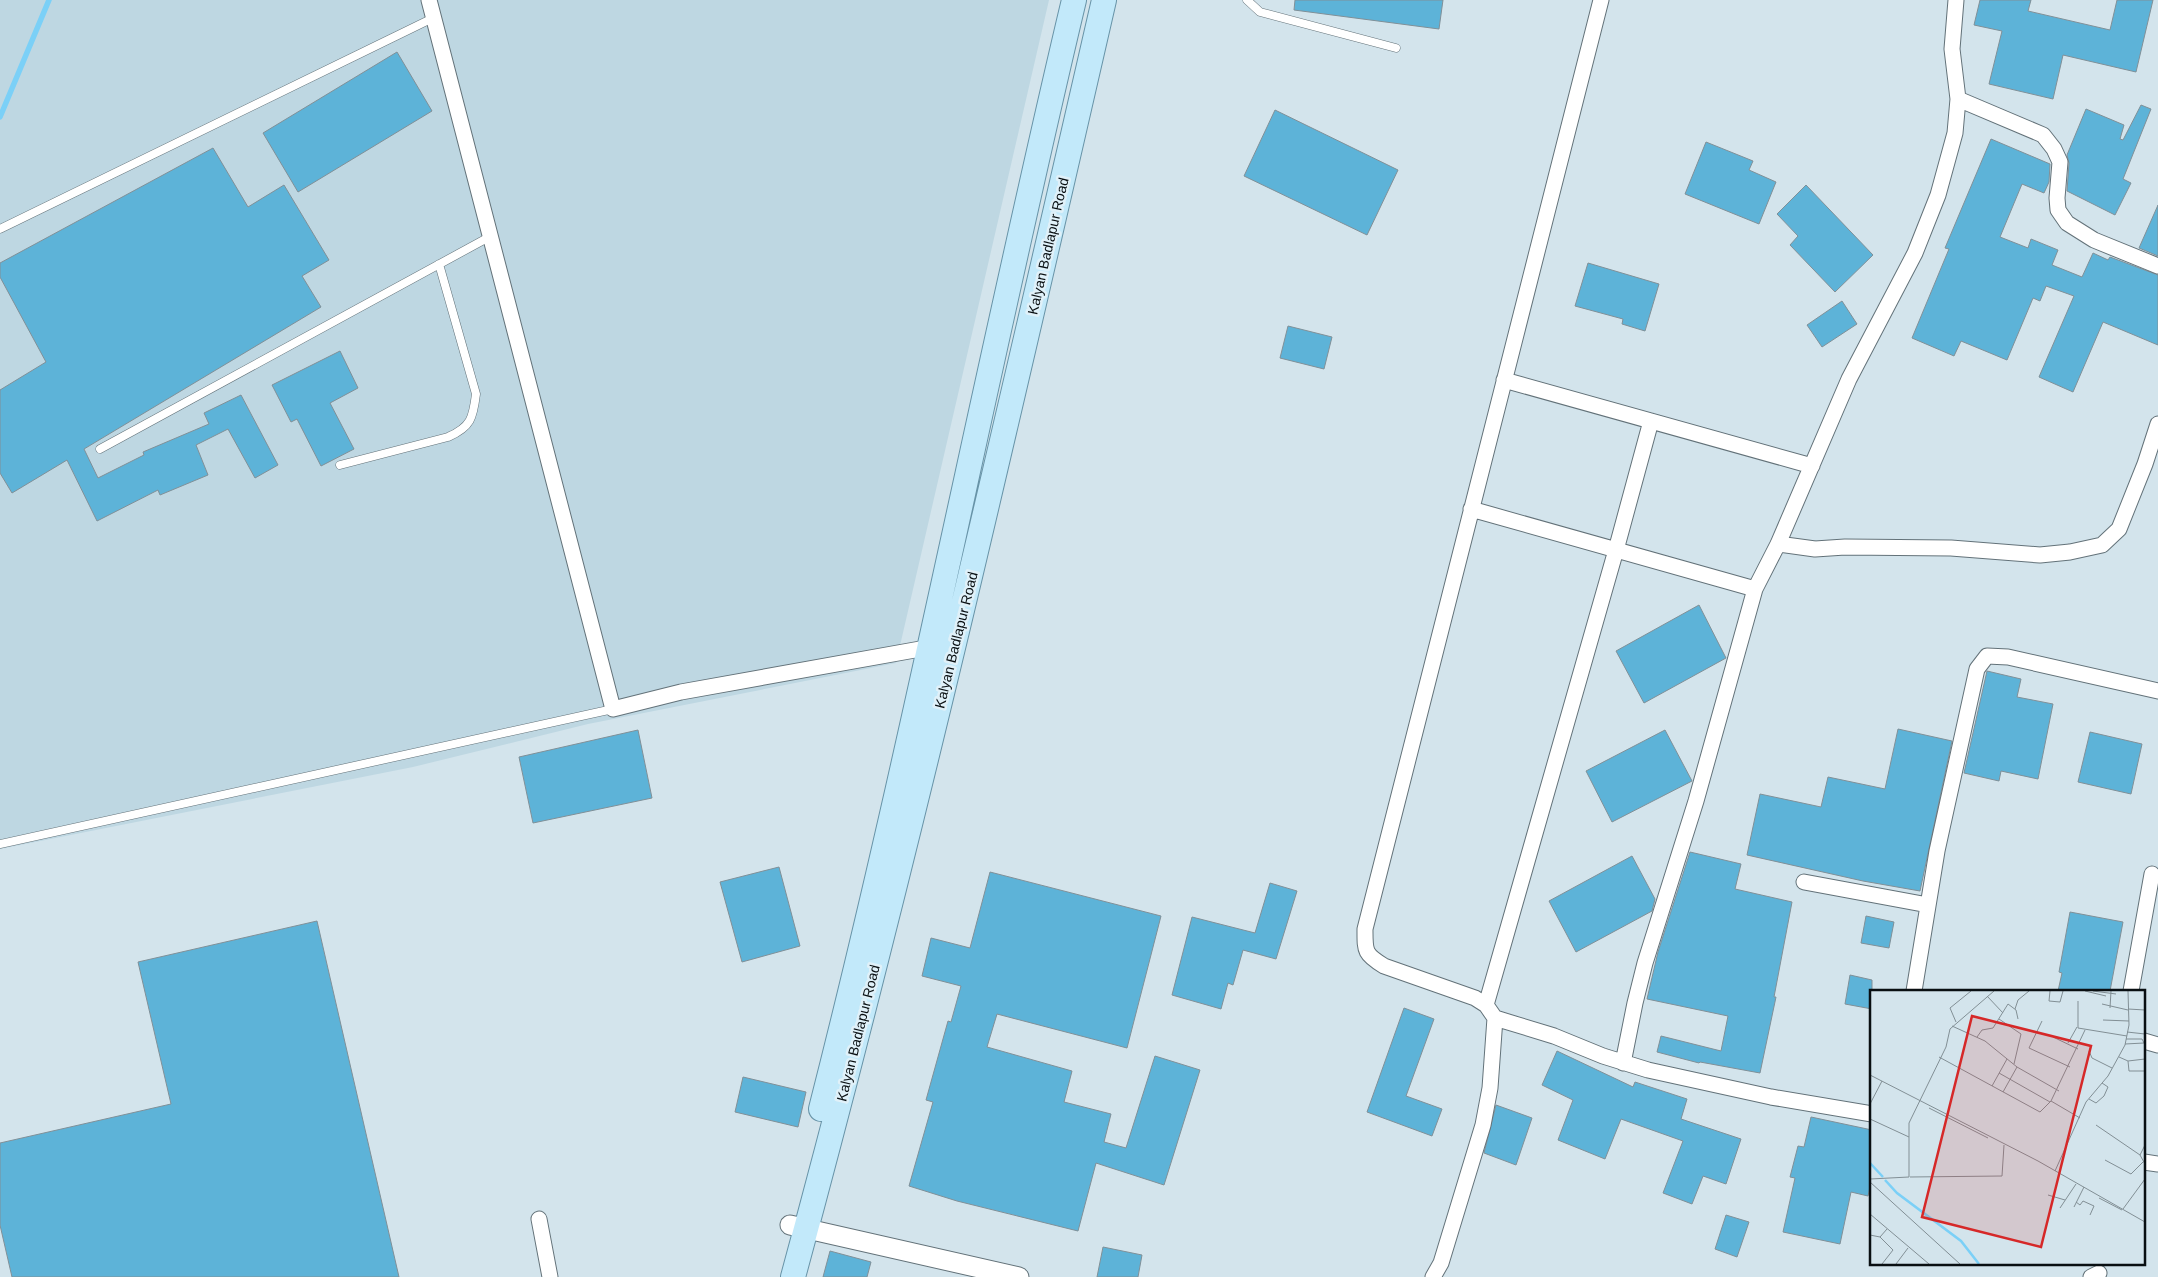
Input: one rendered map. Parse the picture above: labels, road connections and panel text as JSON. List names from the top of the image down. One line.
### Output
{"streets":{"main road":["Kalyan Badlapur Road"]}}
